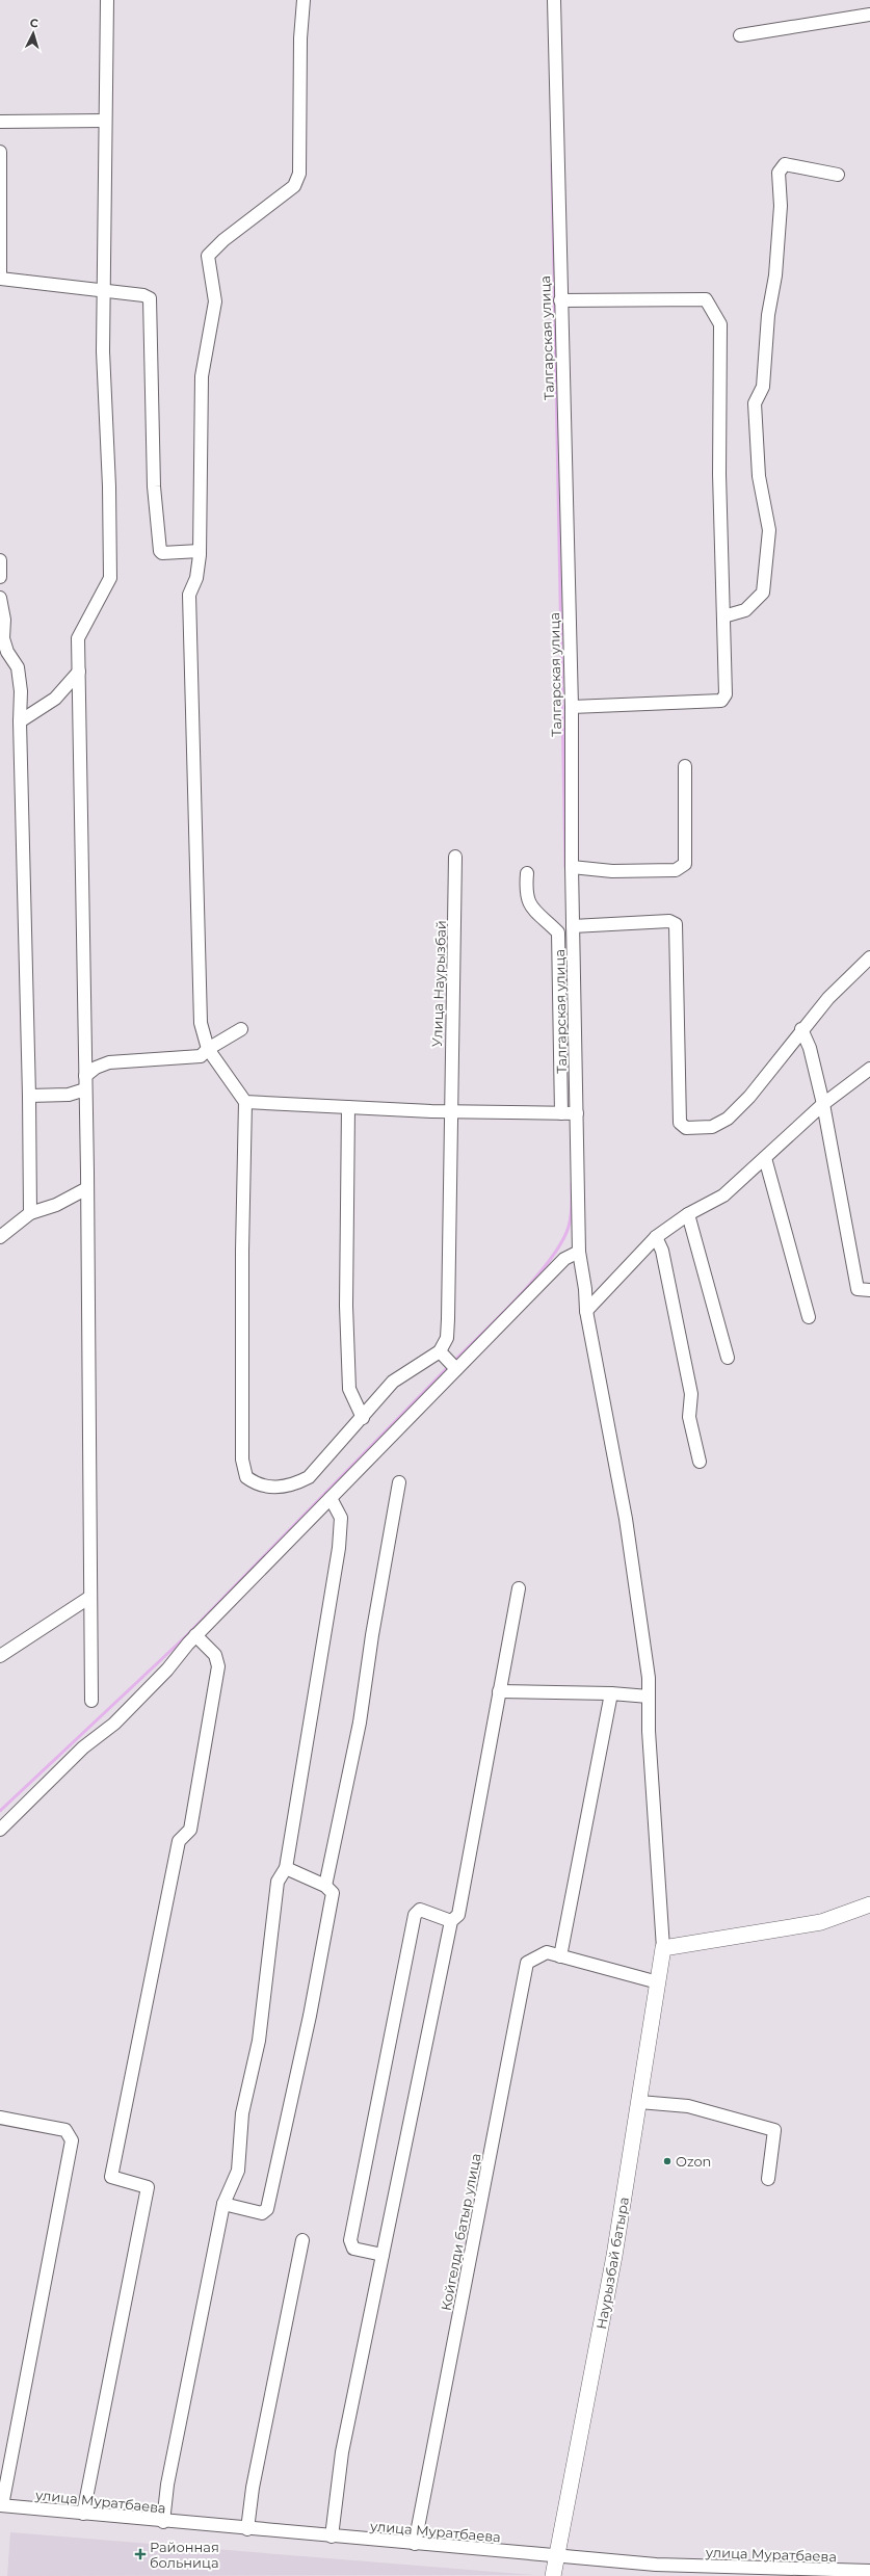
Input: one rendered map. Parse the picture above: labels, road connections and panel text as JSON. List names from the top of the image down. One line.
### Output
{"streets":{"main road":["Наурызбай батыра"],"street":["Талгарская улица","Улица Наурызбай","Койгелди батыр улица","улица Муратбаева"]},"crossings":[["Талгарская улица","Наурызбай батыра"],["Койгелди батыр улица","улица Муратбаева"],["Наурызбай батыра","улица Муратбаева"]],"places":{"other":["Ozon"],"health":["Районная больница"]},"north":"top"}
